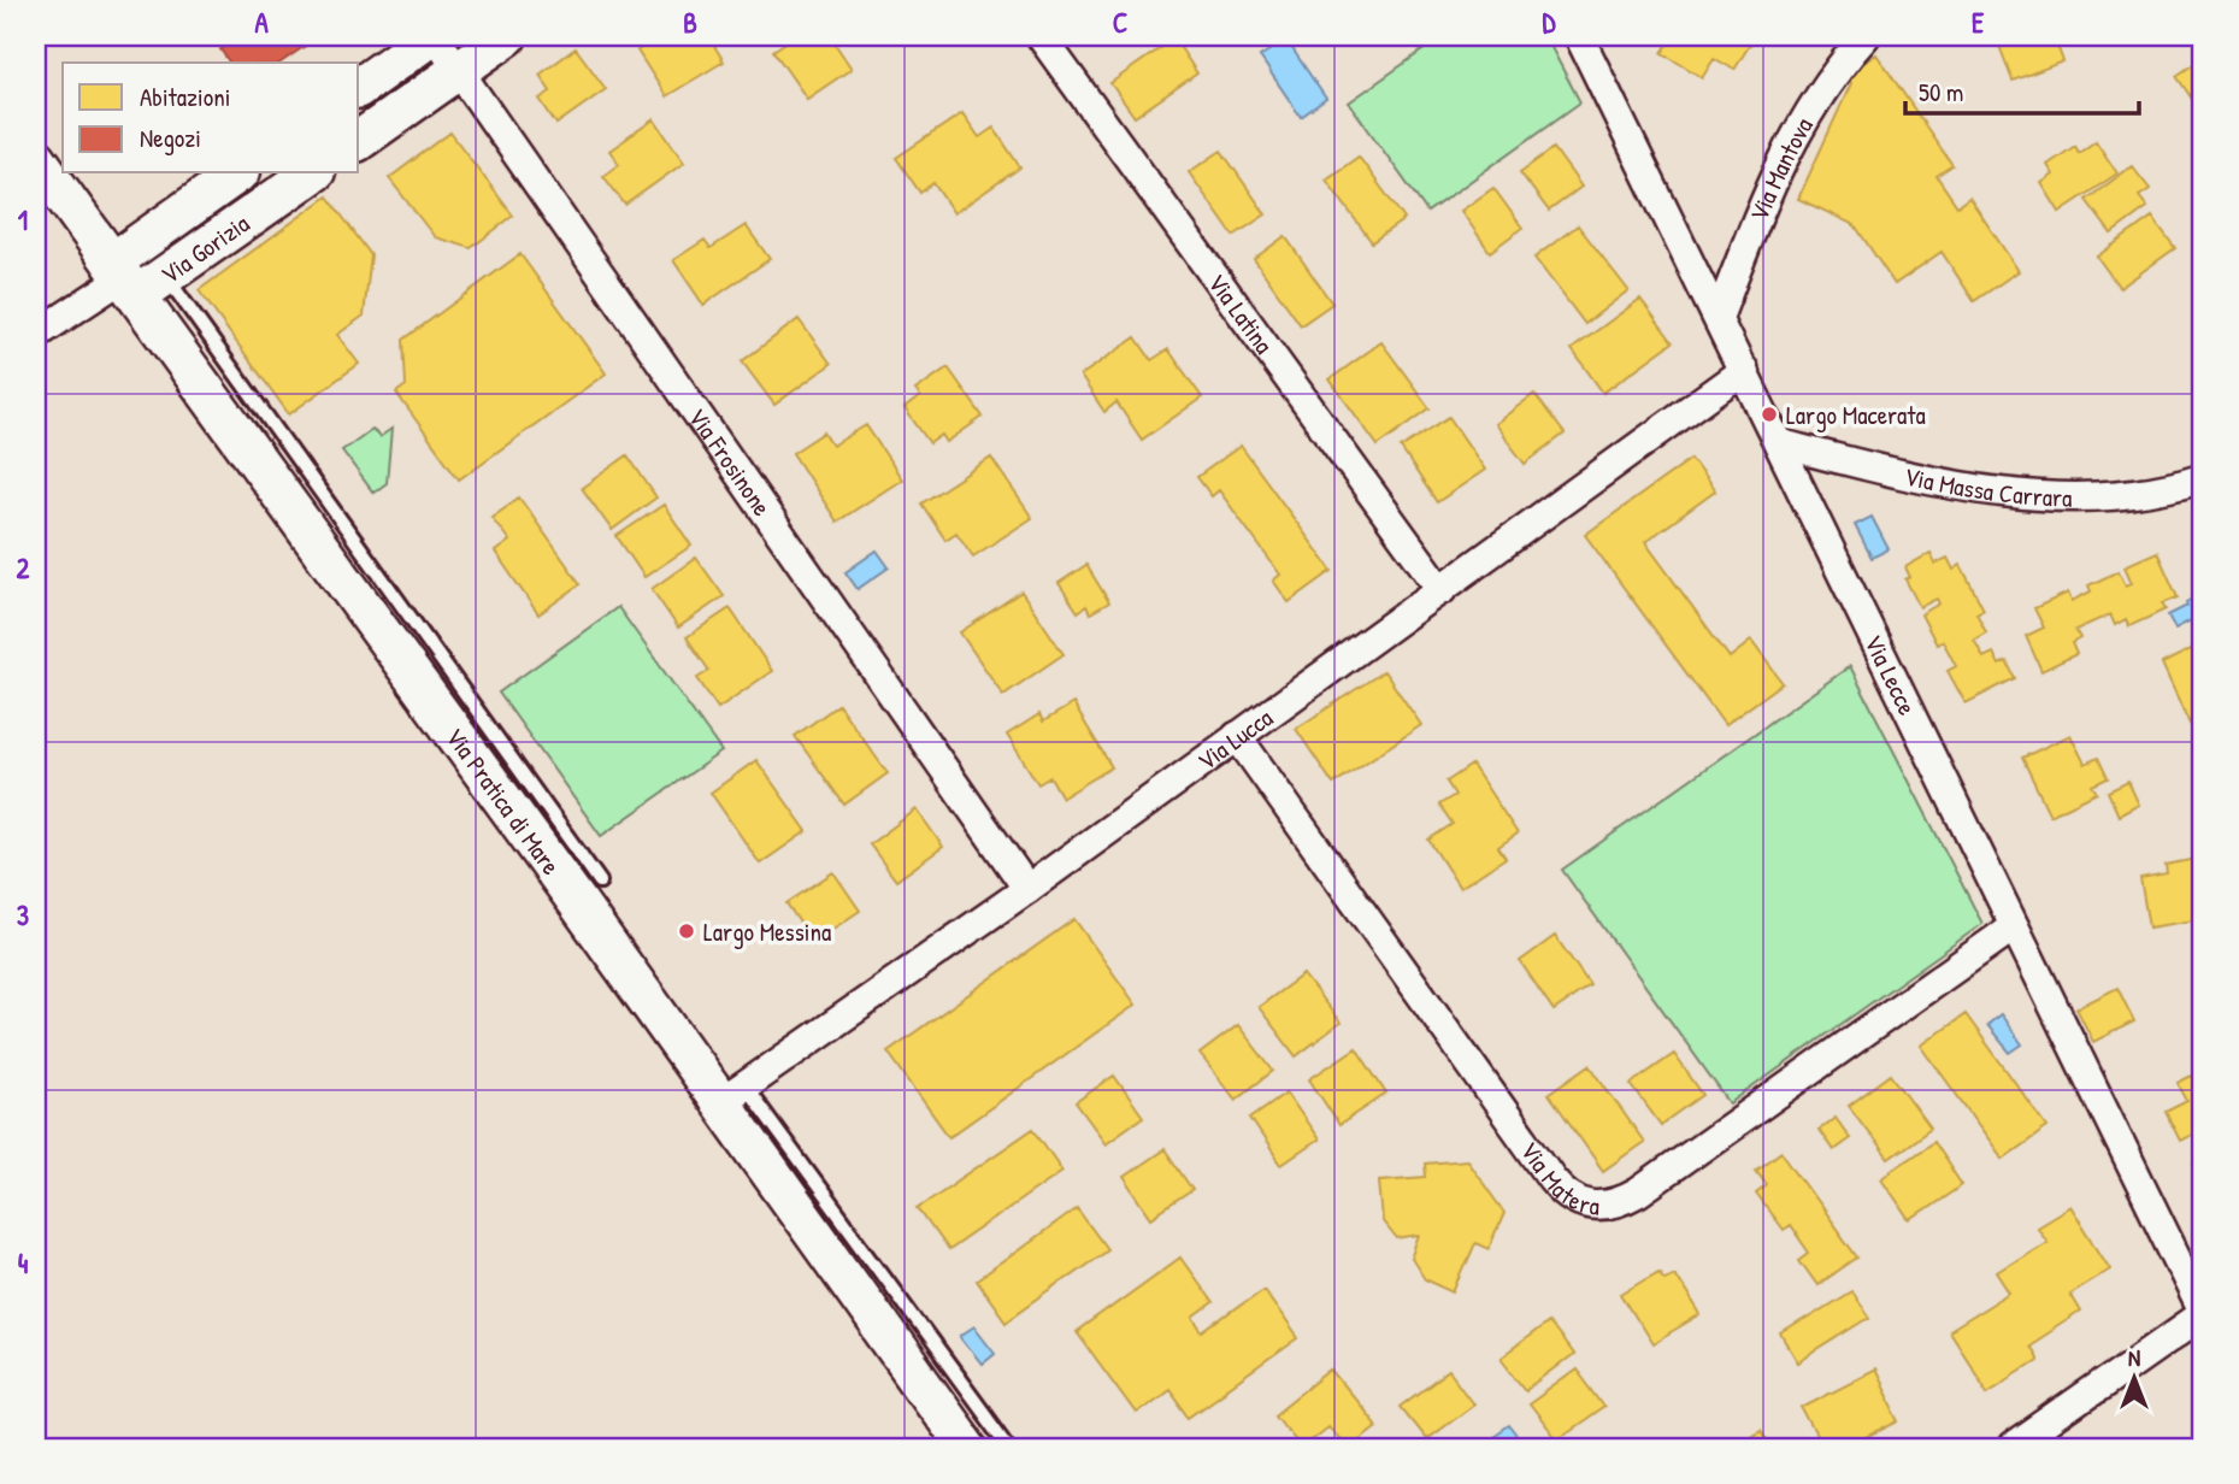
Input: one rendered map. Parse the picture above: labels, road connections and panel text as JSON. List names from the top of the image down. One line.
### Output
{"streets":{"street":["Via Mantova","Via Gorizia","Via Latina","Via Frosinone","Via Massa Carrara","Via Lecce","Via Lucca","Via Pratica di Mare","Via Matera"]},"crossings":[["Via Mantova","Via Lecce"],["Via Gorizia","Via Pratica di Mare"],["Via Latina","Via Lucca"],["Via Frosinone","Via Lucca"],["Via Massa Carrara","Via Lecce"],["Via Lecce","Via Lucca"],["Via Lecce","Via Matera"],["Via Lucca","Via Pratica di Mare"],["Via Lucca","Via Matera"]],"places":["Largo Macerata","Largo Messina"],"legend":["Abitazioni","Negozi"],"scale_bar":"50 m","north":"top","grid":{"columns":["A","B","C","D","E"],"rows":["1","2","3","4"]}}
